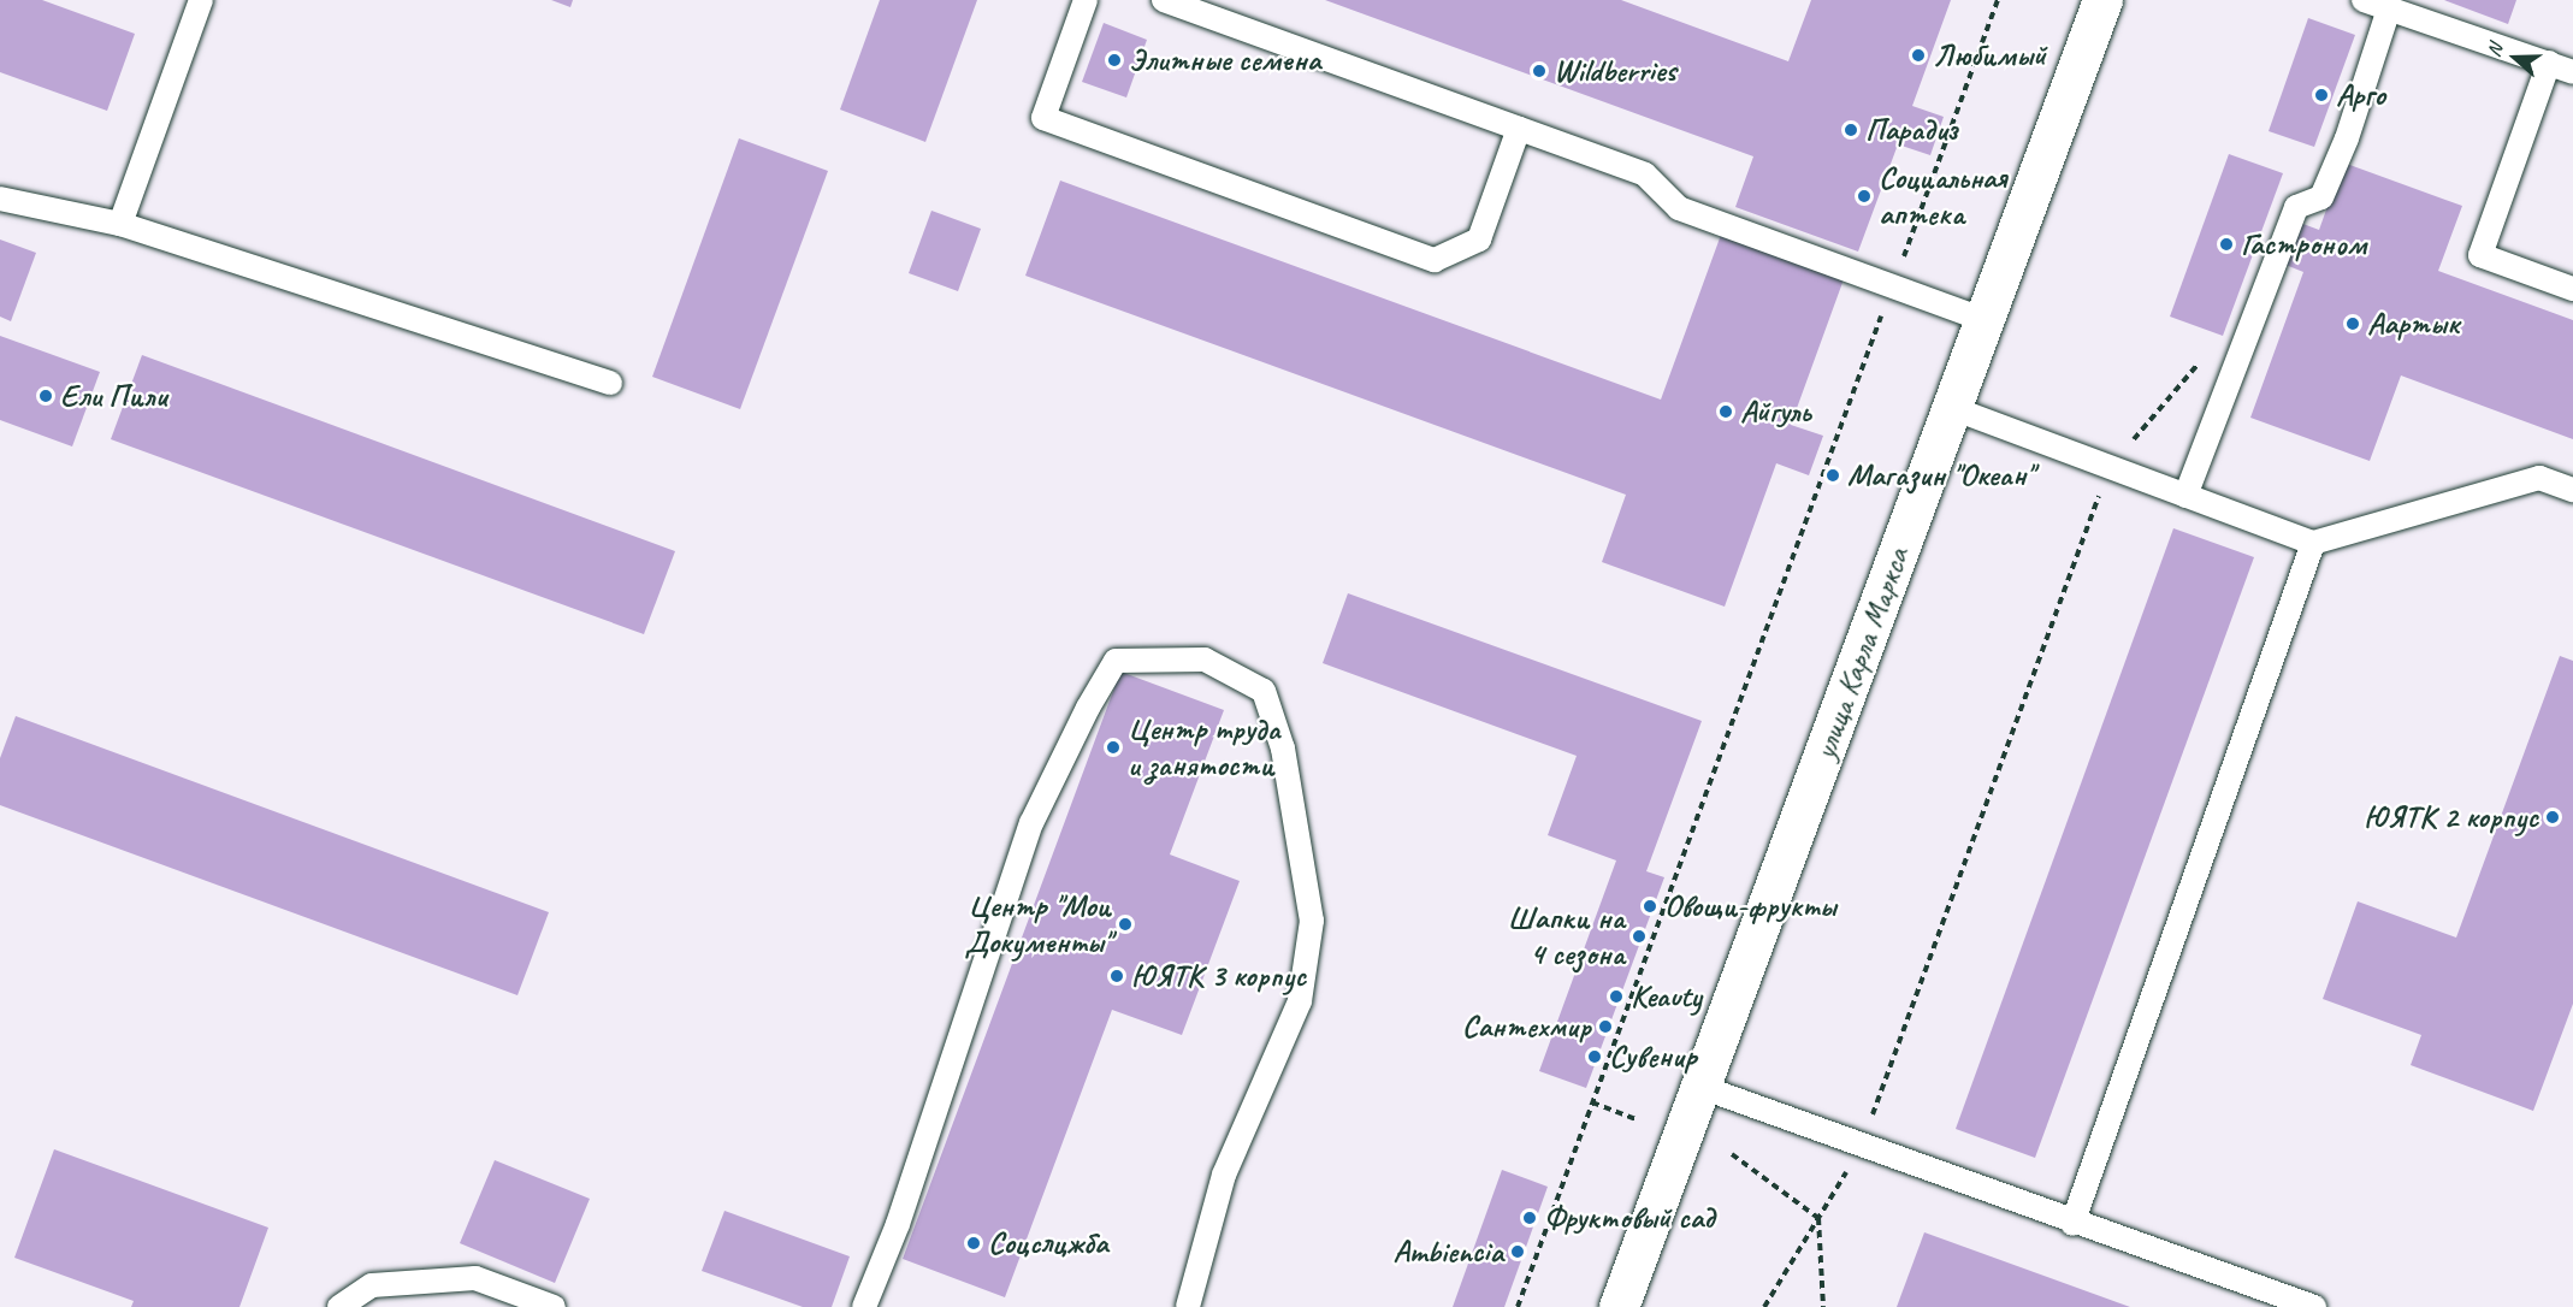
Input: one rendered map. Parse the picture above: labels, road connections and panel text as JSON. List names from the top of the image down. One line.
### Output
{"streets":{"street":["улица Карла Маркса"]},"places":["Любимый","Элитные семена","Wildberries","Арго","Парадиз","Социальная аптека","Гастроном","Аартык","Ели Пили","Айгуль","Магазин \"Океан\"","Центр труда и занятости","ЮЯТК 2 корпус","Овощи-фрукты","Центр \"Мои Документы\"","Шапки на 4 сезона","ЮЯТК 3 корпус","Keauty","Сантехмир","Сувенир","Фруктовый сад","Соцслцжба","Ambiencia"],"north":"left"}
